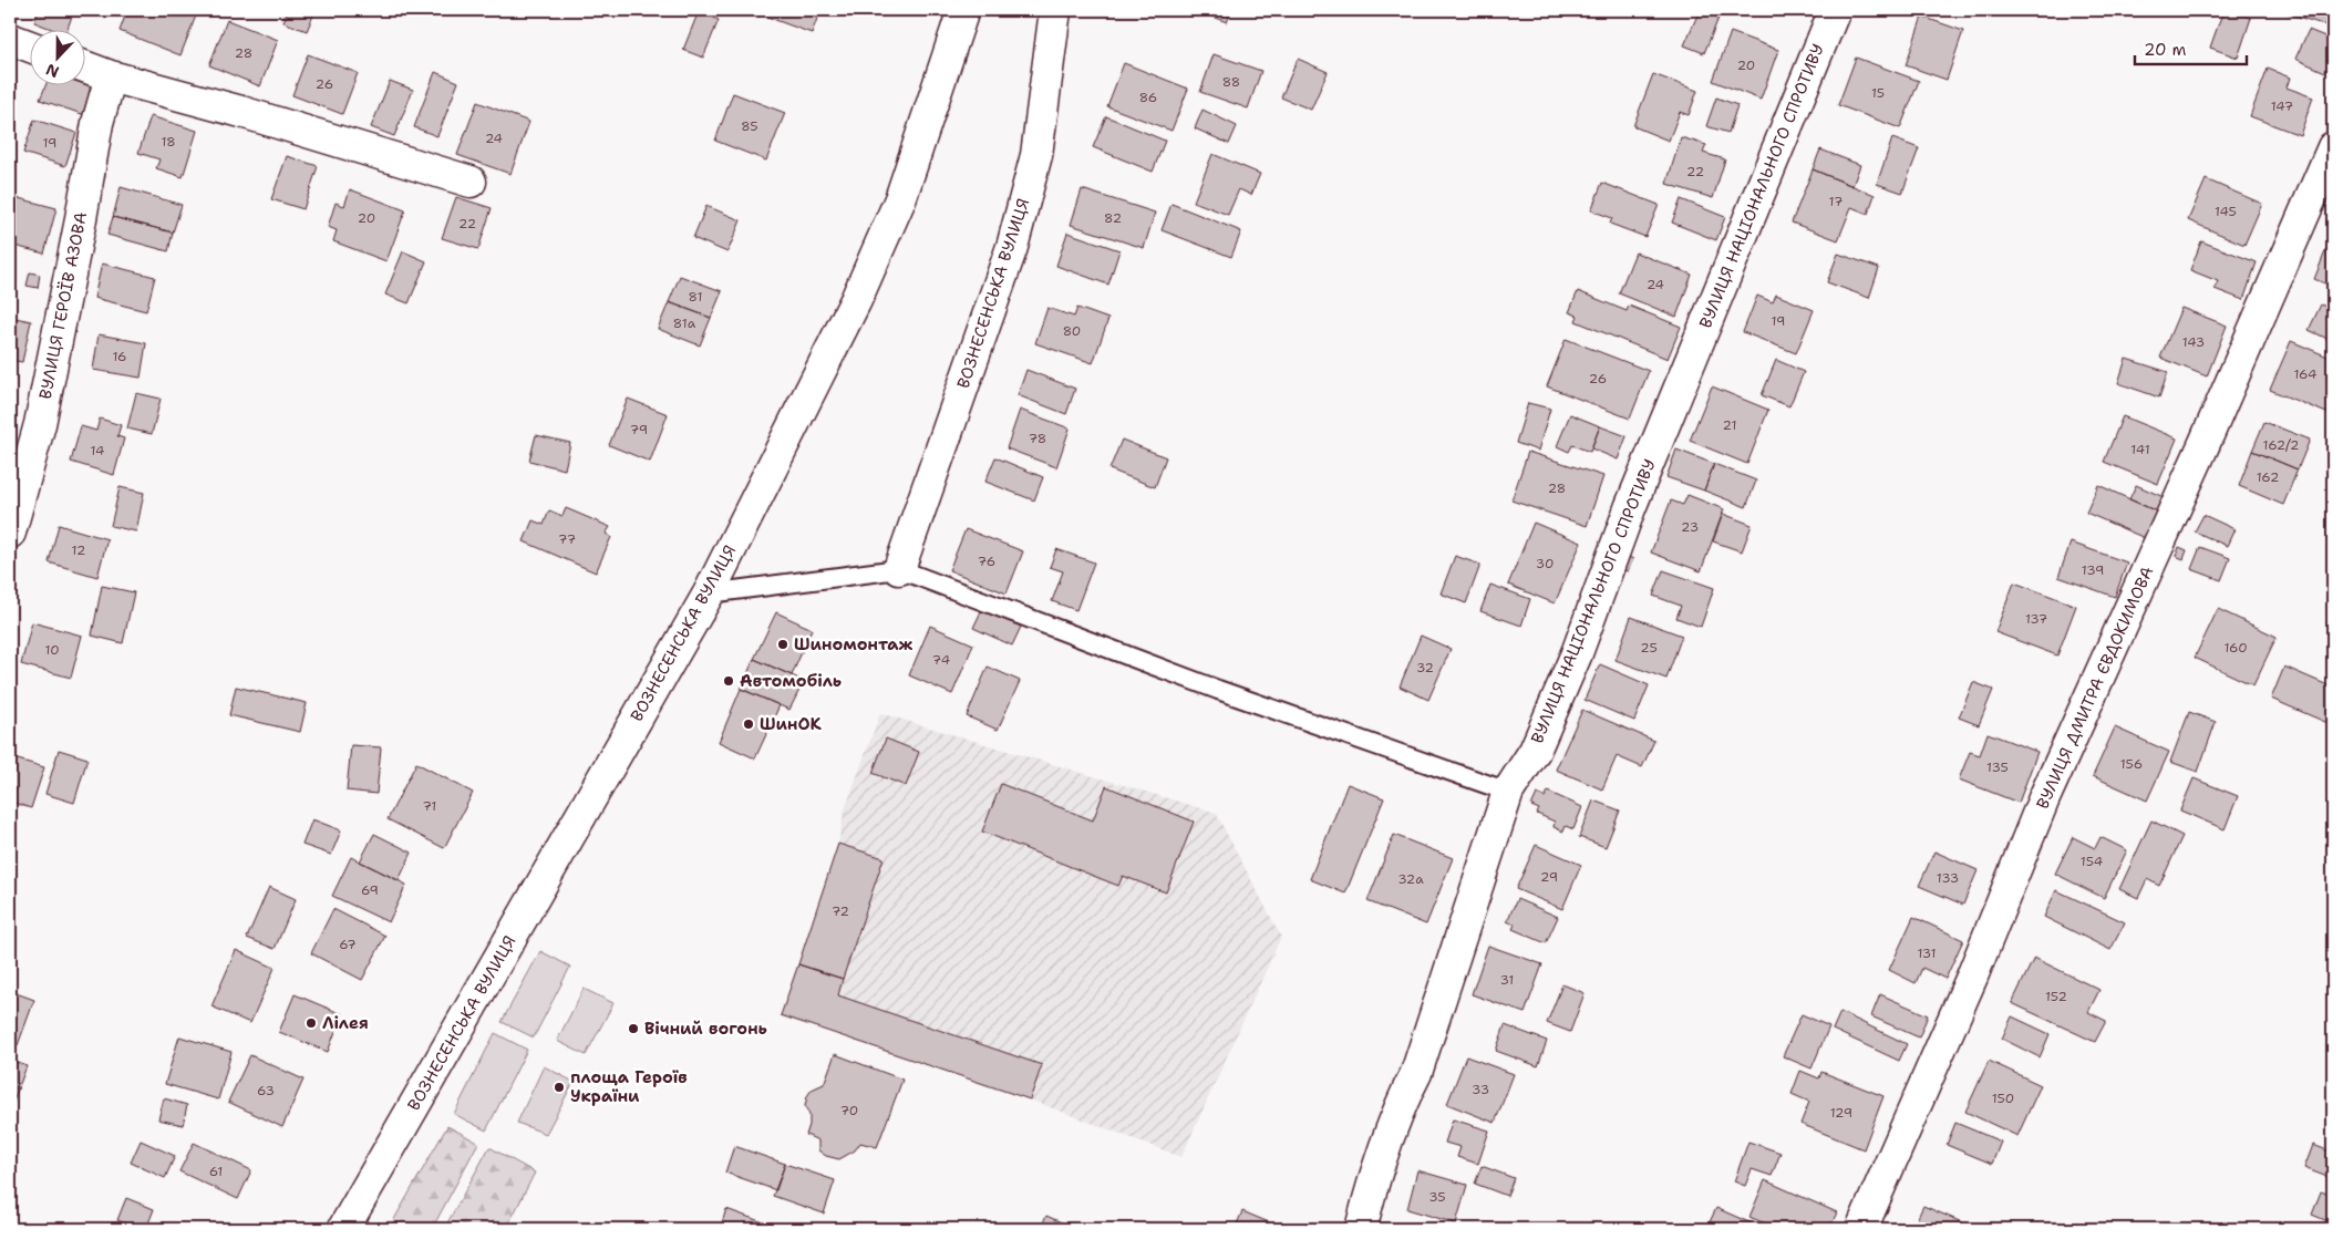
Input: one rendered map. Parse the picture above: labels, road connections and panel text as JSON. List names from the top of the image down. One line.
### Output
{"streets":{"street":["ВУЛИЦЯ НАЦІОНАЛЬНОГО СПРОТИВУ","ВОЗНЕСЕНСЬКА ВУЛИЦЯ","ВУЛИЦЯ ГЕРОЇВ АЗОВА","ВУЛИЦЯ ДМИТРА ЄВДОКИМОВА"]},"places":["Шиномонтаж","Автомобіль","ШинОК","Лілея","Вічний вогонь","площа Героїв України"],"house_numbers":["28","20","88","26","15","86","147","85","24","18","19","22","17","145","20","82","22","24","81","19","81а","80","143","16","164","26","21","79","78","162/2","141","14","162","28","23","77","12","76","30","139","137","25","160","10","74","32","156","135","71","154","29","133","32а","69","72","67","131","31","152","33","63","150","70","129","61","35"],"scale_bar":"20 m","north":"bottom"}
